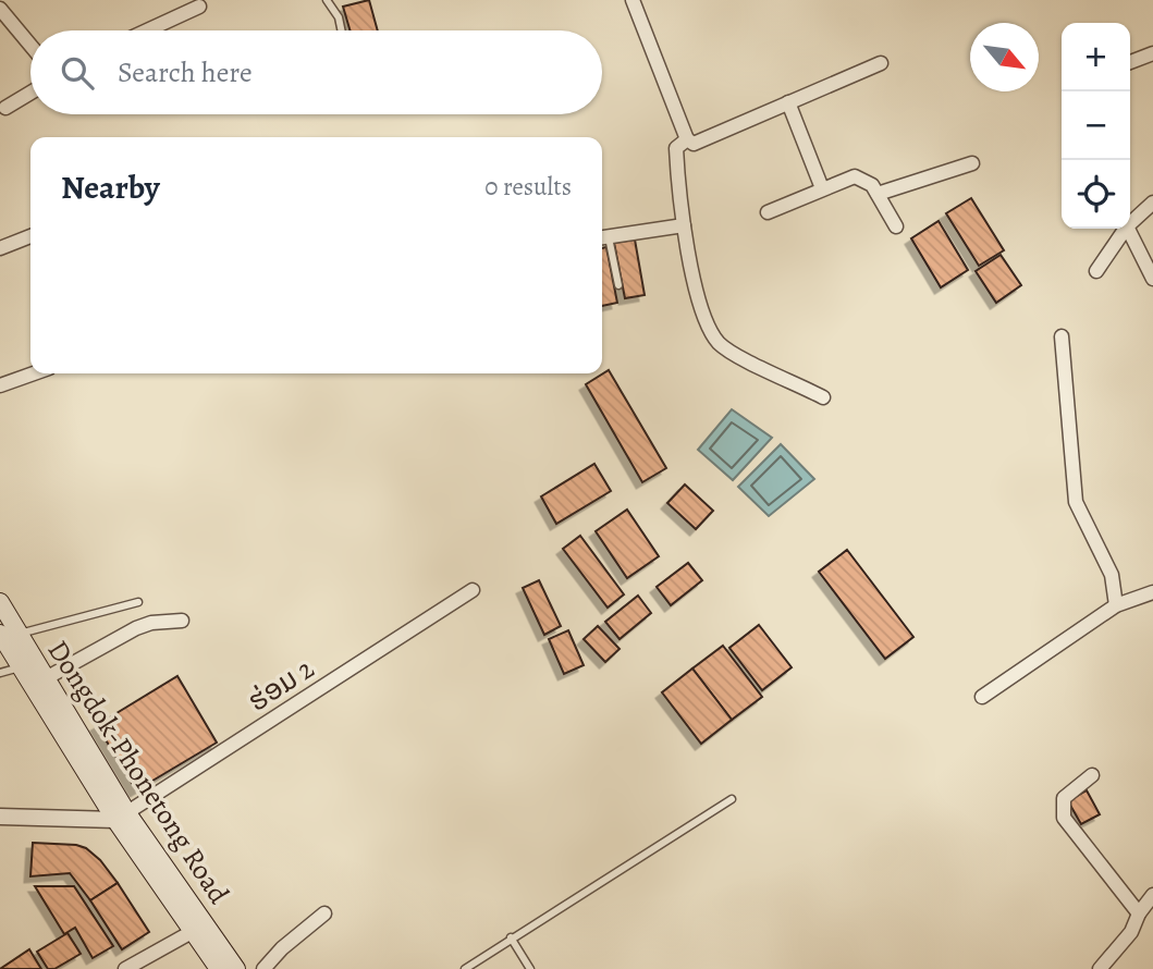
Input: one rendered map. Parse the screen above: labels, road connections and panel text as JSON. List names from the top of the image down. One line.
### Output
{"streets":{"main road":["Dongdok-Phonetong Road"],"street":["ຮ່ອມ 2"]},"crossings":[["ຮ່ອມ 2","Dongdok-Phonetong Road"]],"north":"bottom right","page":{"map_buttons":["+","−"],"search":"Search here","heading":["Nearby","0 results"]}}
